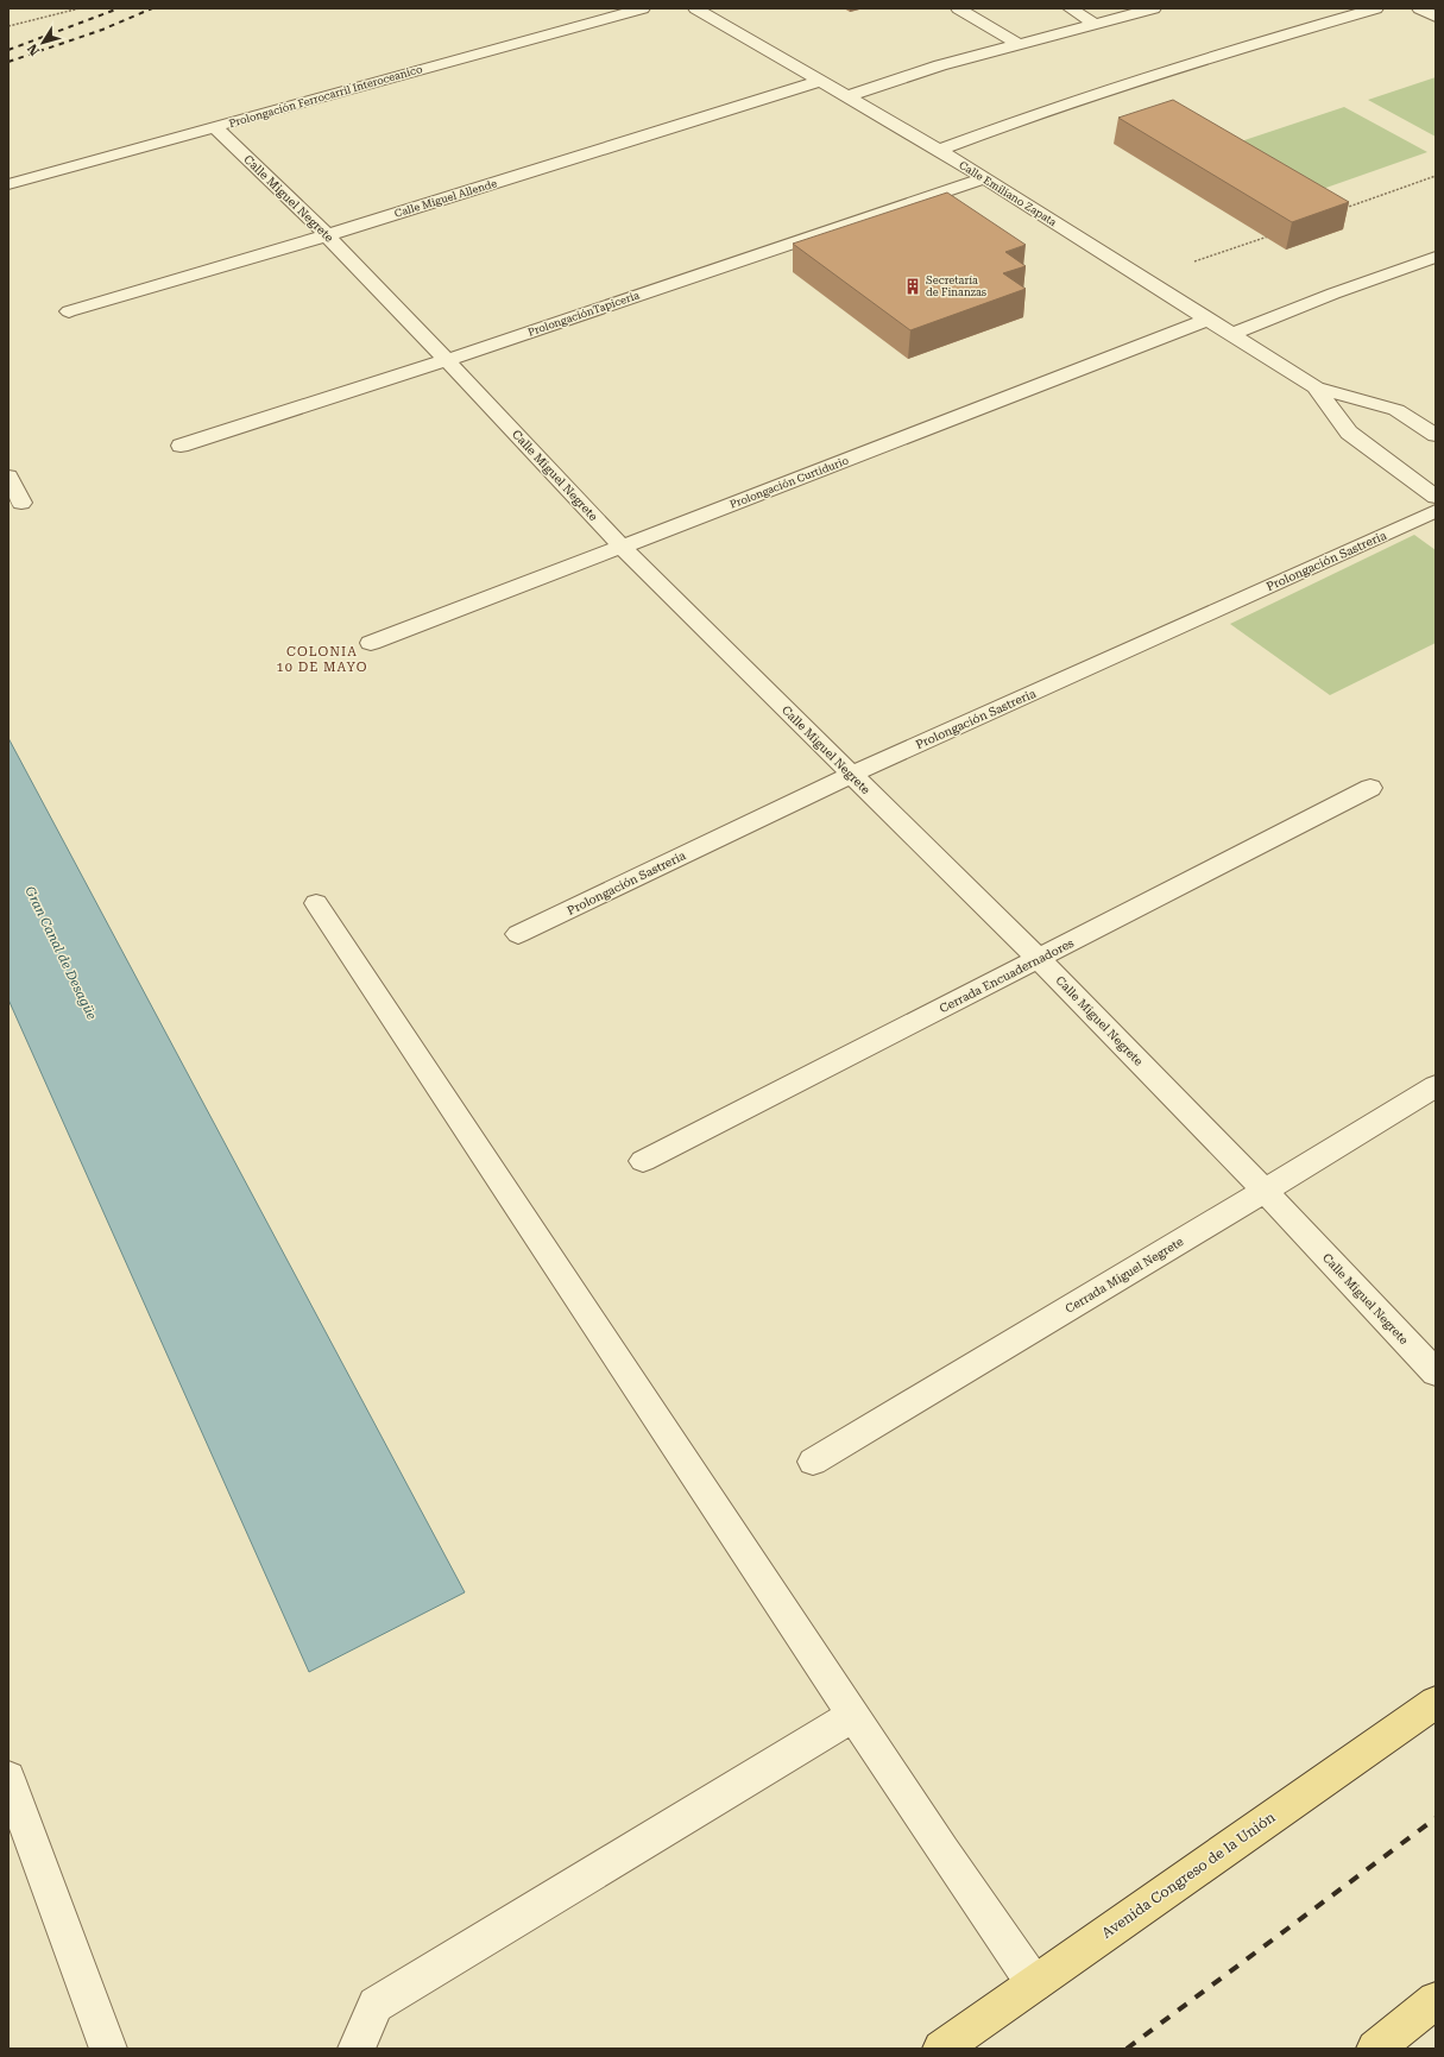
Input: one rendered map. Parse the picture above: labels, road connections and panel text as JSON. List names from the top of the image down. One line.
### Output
{"streets":{"main road":["Avenida Congreso de la Unión"],"street":["Prolongación Ferrocarril Interoceanico","Calle Emiliano Zapata","Calle Miguel Negrete","Calle Miguel Allende","ProlongaciónTapiceria","Prolongación Curtidurio","Prolongación Sastreria","Cerrada Encuadernadores","Cerrada Miguel Negrete"]},"crossings":[["Prolongación Ferrocarril Interoceanico","Calle Miguel Negrete"],["Calle Emiliano Zapata","Calle Miguel Allende"],["Calle Emiliano Zapata","ProlongaciónTapiceria"],["Calle Emiliano Zapata","Prolongación Curtidurio"],["Calle Miguel Negrete","Calle Miguel Allende"],["Calle Miguel Negrete","ProlongaciónTapiceria"],["Calle Miguel Negrete","Prolongación Curtidurio"],["Calle Miguel Negrete","Prolongación Sastreria"],["Calle Miguel Negrete","Cerrada Encuadernadores"],["Calle Miguel Negrete","Cerrada Miguel Negrete"]],"districts":["COLONIA 10 DE MAYO"],"water":["Gran Canal de Desagüe"],"places":{"building":["Secretaría de Finanzas"]},"north":"bottom left"}
